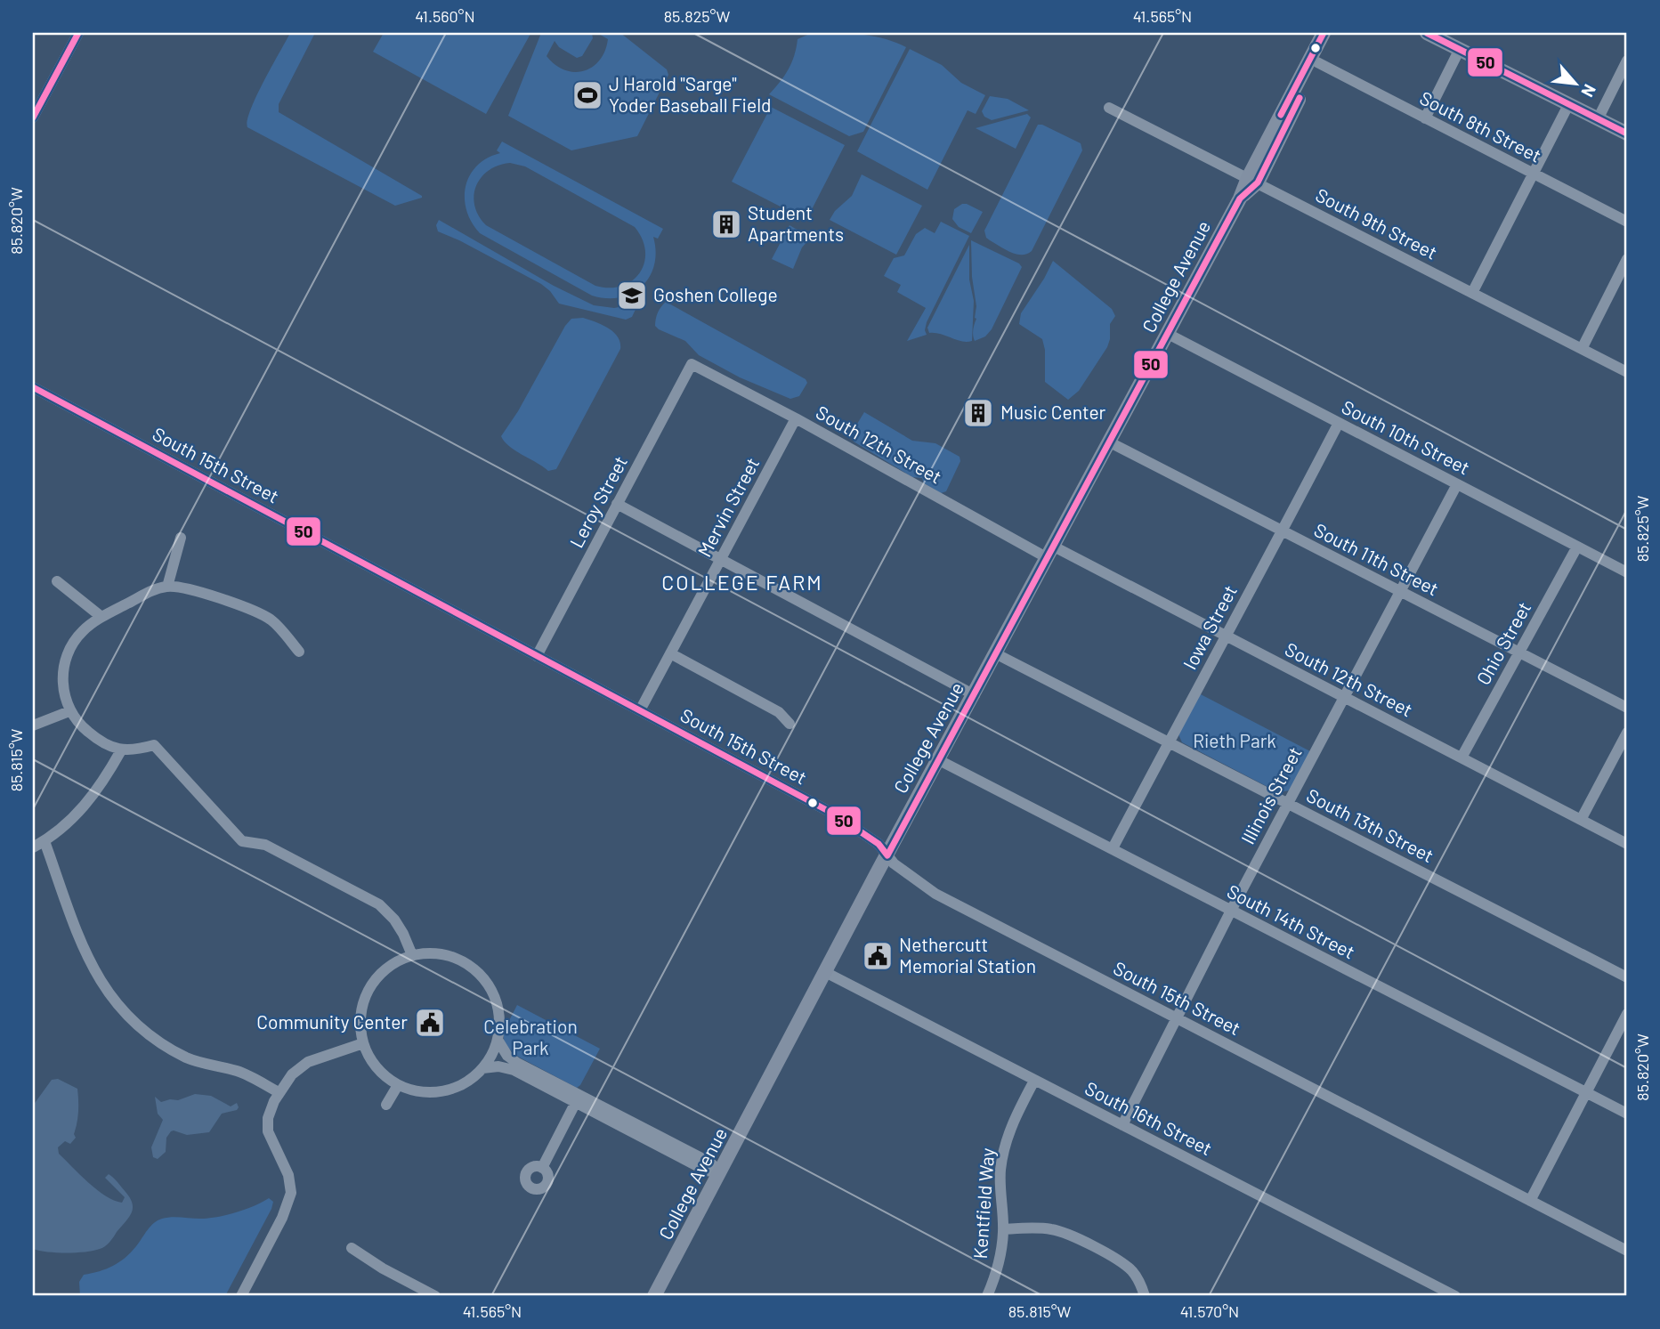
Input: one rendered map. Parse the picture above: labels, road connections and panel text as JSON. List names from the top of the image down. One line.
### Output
{"streets":{"main road":["College Avenue"],"street":["South 8th Street","South 9th Street","South 10th Street","South 12th Street","South 15th Street","Leroy Street","Mervin Street","South 11th Street","Iowa Street","Ohio Street","Illinois Street","South 13th Street","South 14th Street","South 16th Street","Kentfield Way"]},"crossings":[["South 8th Street","College Avenue"],["South 9th Street","College Avenue"],["College Avenue","South 10th Street"],["College Avenue","South 12th Street"],["College Avenue","South 15th Street"],["College Avenue","South 11th Street"],["College Avenue","South 13th Street"],["College Avenue","South 14th Street"],["College Avenue","South 16th Street"],["South 10th Street","Iowa Street"],["South 10th Street","Ohio Street"],["South 10th Street","Illinois Street"],["South 12th Street","Leroy Street"],["South 12th Street","Mervin Street"],["South 12th Street","Iowa Street"],["South 12th Street","Ohio Street"],["South 12th Street","Illinois Street"],["South 15th Street","Leroy Street"],["South 15th Street","Mervin Street"],["South 15th Street","Illinois Street"],["South 11th Street","Iowa Street"],["South 11th Street","Ohio Street"],["South 11th Street","Illinois Street"],["Iowa Street","South 13th Street"],["Iowa Street","South 14th Street"],["Illinois Street","South 13th Street"],["Illinois Street","South 14th Street"],["Illinois Street","South 16th Street"],["South 16th Street","Kentfield Way"]],"districts":["COLLEGE FARM"],"parks":["Rieth Park","Celebration Park"],"places":{"sports":["J Harold \"Sarge\" Yoder Baseball Field"],"building":["Student Apartments","Music Center"],"school or university":["Goshen College"],"public building":["Nethercutt Memorial Station","Community Center"]},"lines":["transit line 50"],"north":"bottom right","coordinates":["41.560°N","85.825°W","41.565°N","85.820°W","85.815°W","41.570°N"]}
